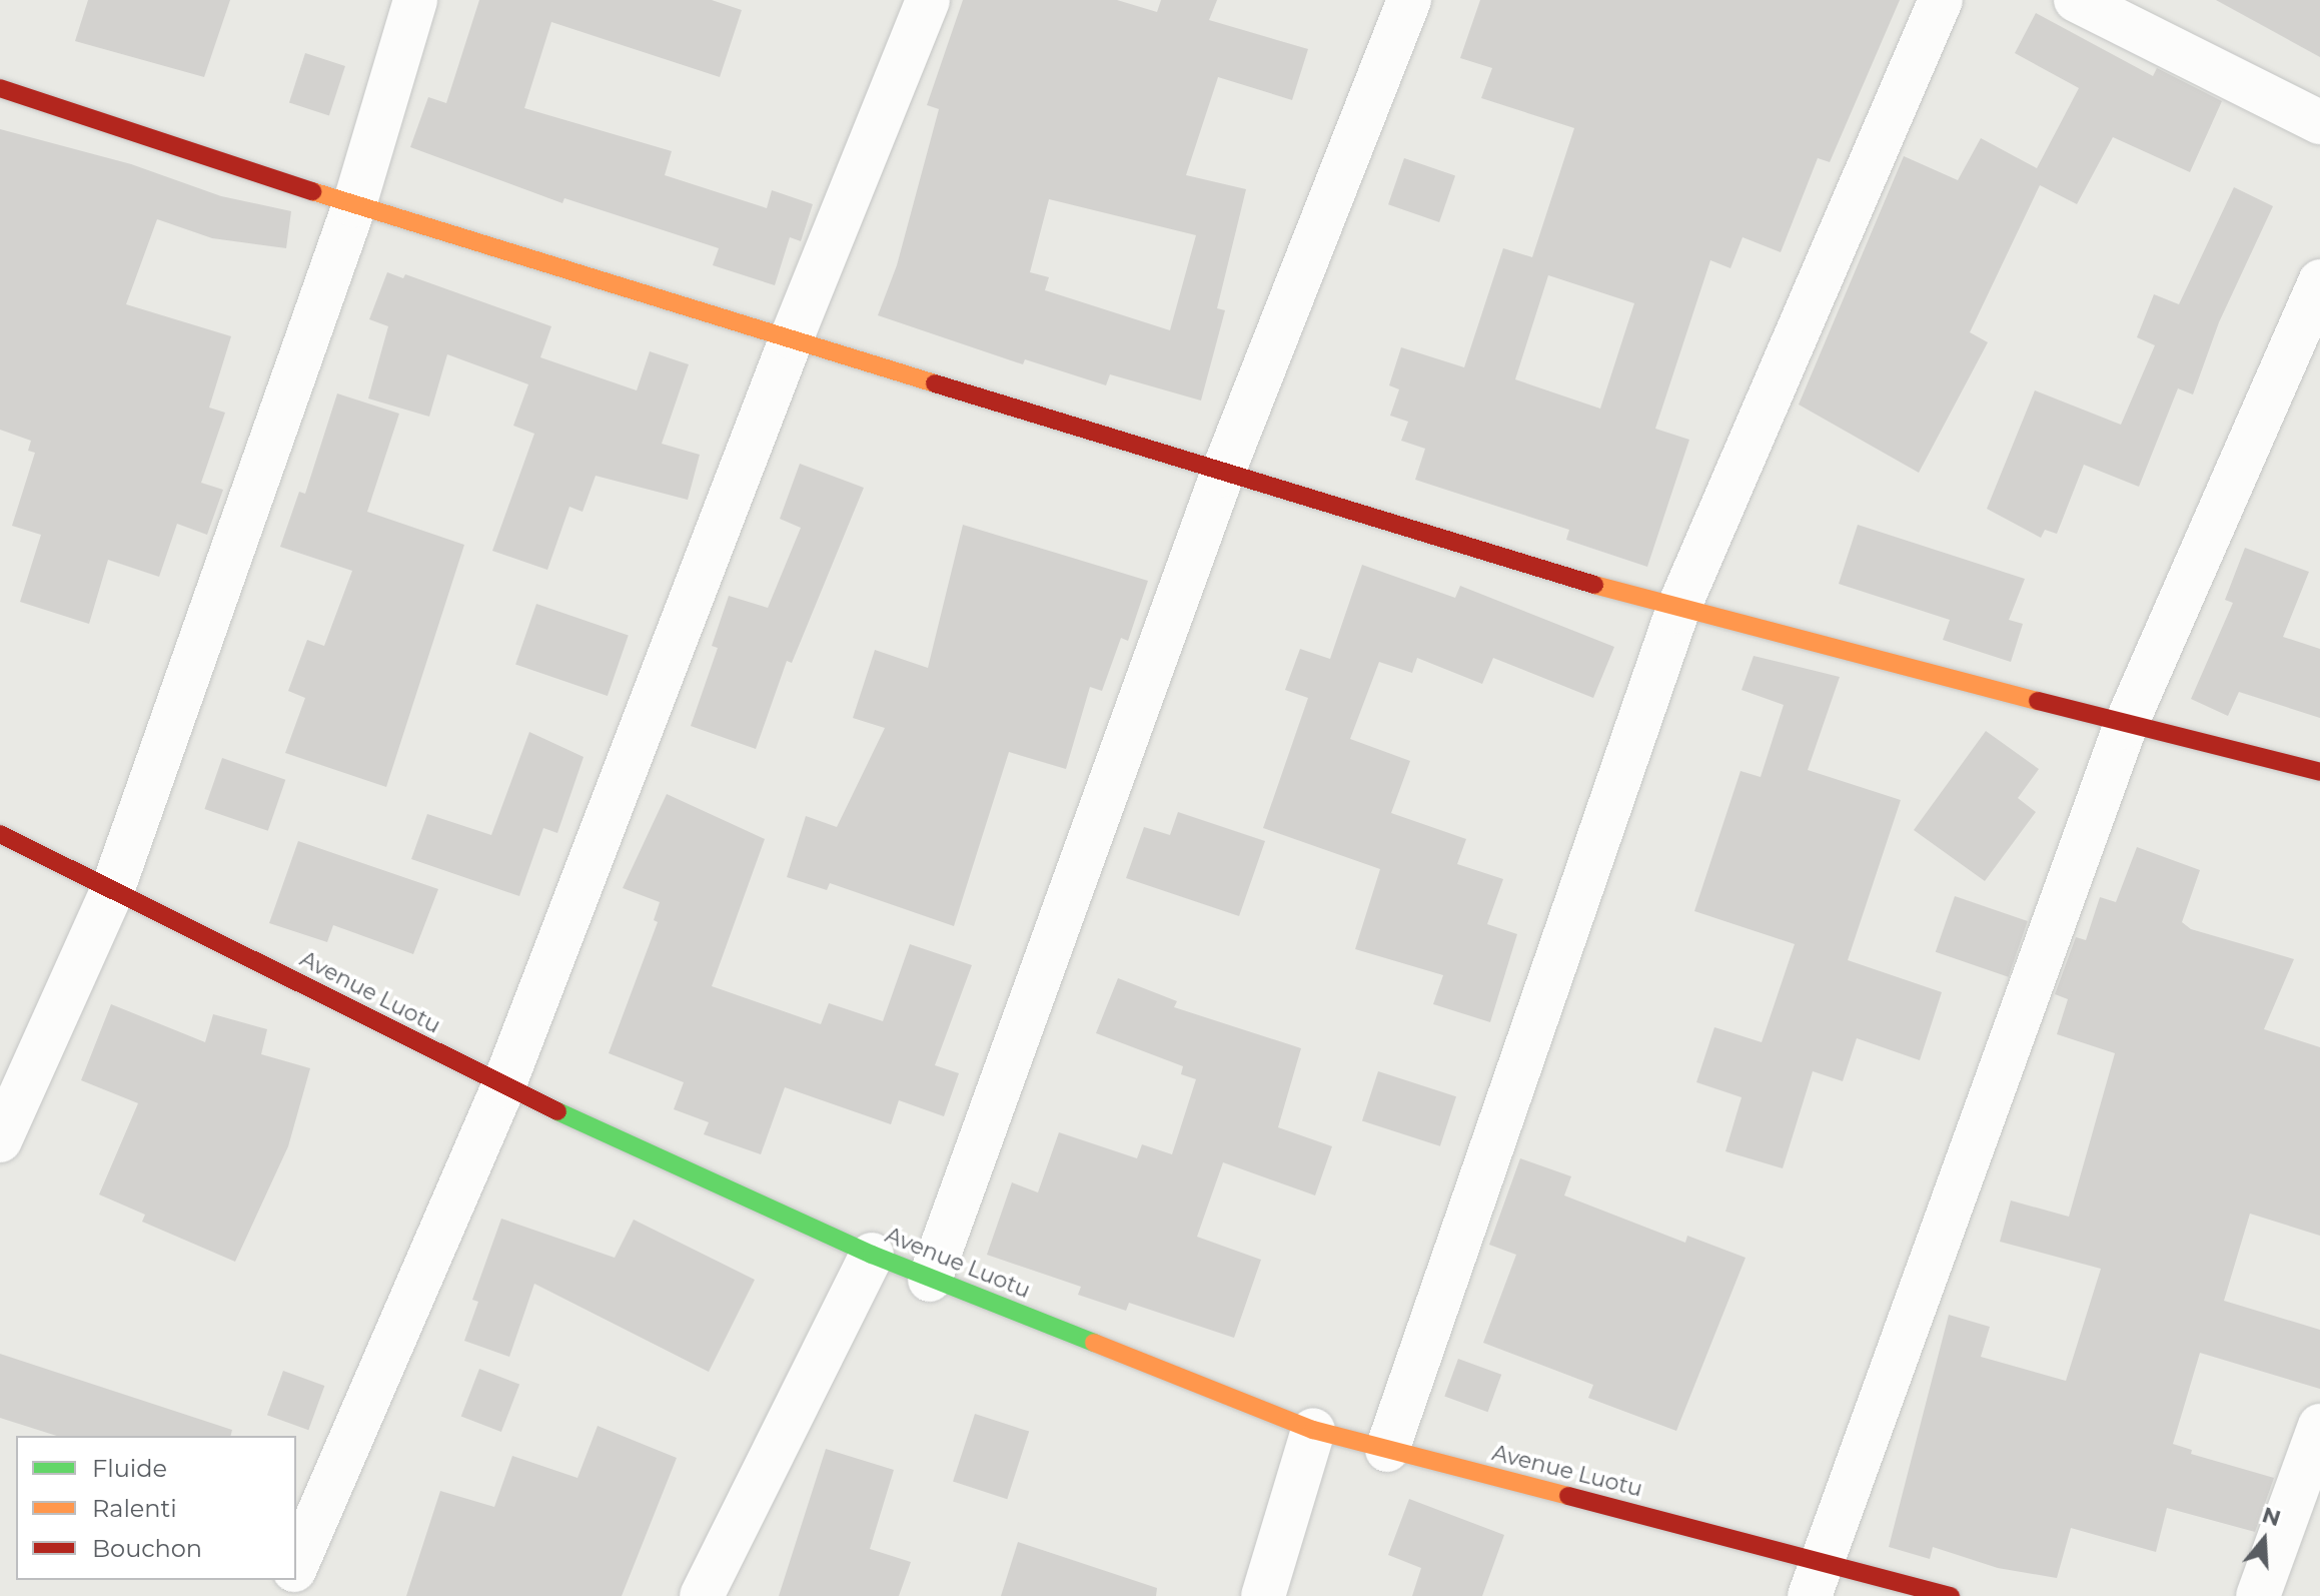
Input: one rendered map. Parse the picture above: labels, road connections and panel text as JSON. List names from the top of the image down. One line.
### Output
{"streets":{"street":["Avenue Luotu"]},"legend":["Fluide","Ralenti","Bouchon"],"north":"top"}
